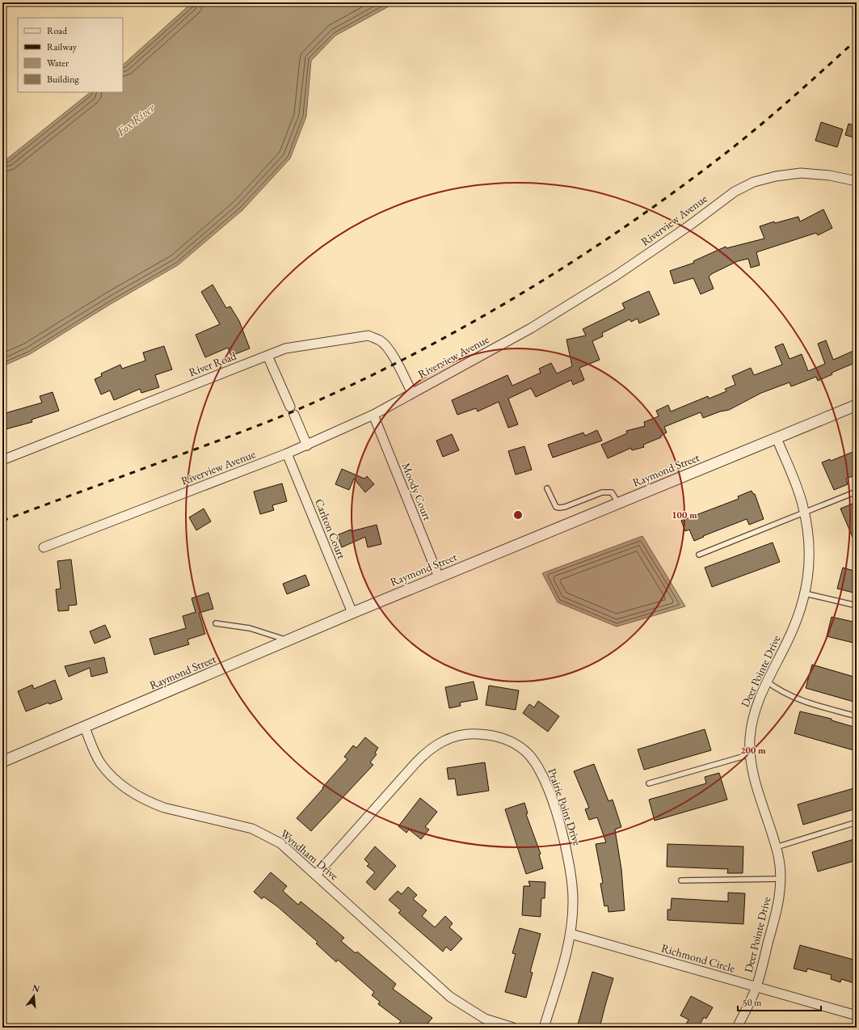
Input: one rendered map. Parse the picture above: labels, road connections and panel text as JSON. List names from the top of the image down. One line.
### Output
{"streets":{"street":["Riverview Avenue","River Road","Raymond Street","Moody Court","Carlton Court","Deer Pointe Drive","Prairie Point Drive","Wyndham Drive","Richmond Circle"]},"crossings":[["Riverview Avenue","River Road"],["Riverview Avenue","Moody Court"],["Riverview Avenue","Carlton Court"],["Raymond Street","Moody Court"],["Raymond Street","Carlton Court"],["Raymond Street","Deer Pointe Drive"],["Raymond Street","Wyndham Drive"],["Deer Pointe Drive","Richmond Circle"],["Prairie Point Drive","Wyndham Drive"],["Prairie Point Drive","Richmond Circle"]],"water":["Fox River"],"legend":["Road","Railway","Water","Building"],"scale_bar":"50 m","north":"top","rings":["100 m","200 m"]}
